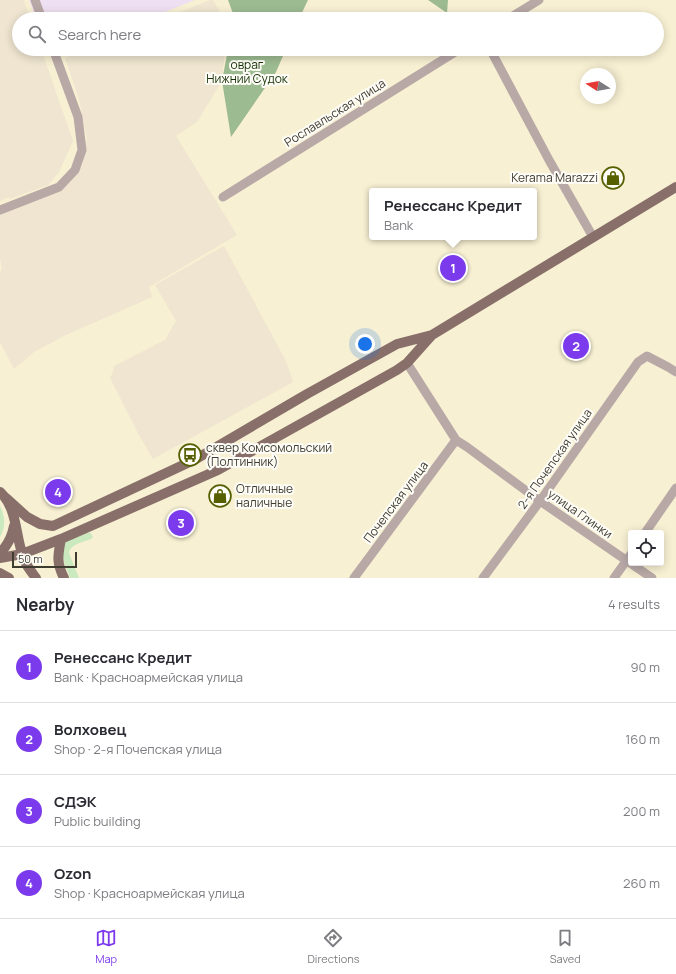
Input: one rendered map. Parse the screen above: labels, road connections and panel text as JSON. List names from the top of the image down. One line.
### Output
{"streets":{"street":["Рославльская улица","2-я Почепская улица","Почепская улица","улица Глинки"]},"crossings":[["2-я Почепская улица","улица Глинки"],["Почепская улица","улица Глинки"]],"parks":["овраг Нижний Судок"],"places":{"shop":["Kerama Marazzi","Отличные наличные"],"bus stop":["сквер Комсомольский (Полтинник)"]},"scale_bar":"50 m","north":"left","page":{"search":"Search here","popup":["Ренессанс Кредит","Bank"],"pins":["1","2","4","3"],"scale":"50 m","heading":["Nearby","4 results"],"list":[{"mark":"1","name":"Ренессанс Кредит","note":"Bank · Красноармейская улица","value":"90 m"},{"mark":"2","name":"Волховец","note":"Shop · 2-я Почепская улица","value":"160 m"},{"mark":"3","name":"СДЭК","note":"Public building","value":"200 m"},{"mark":"4","name":"Ozon","note":"Shop · Красноармейская улица","value":"260 m"}],"nav":["Map","Directions","Saved"]}}
